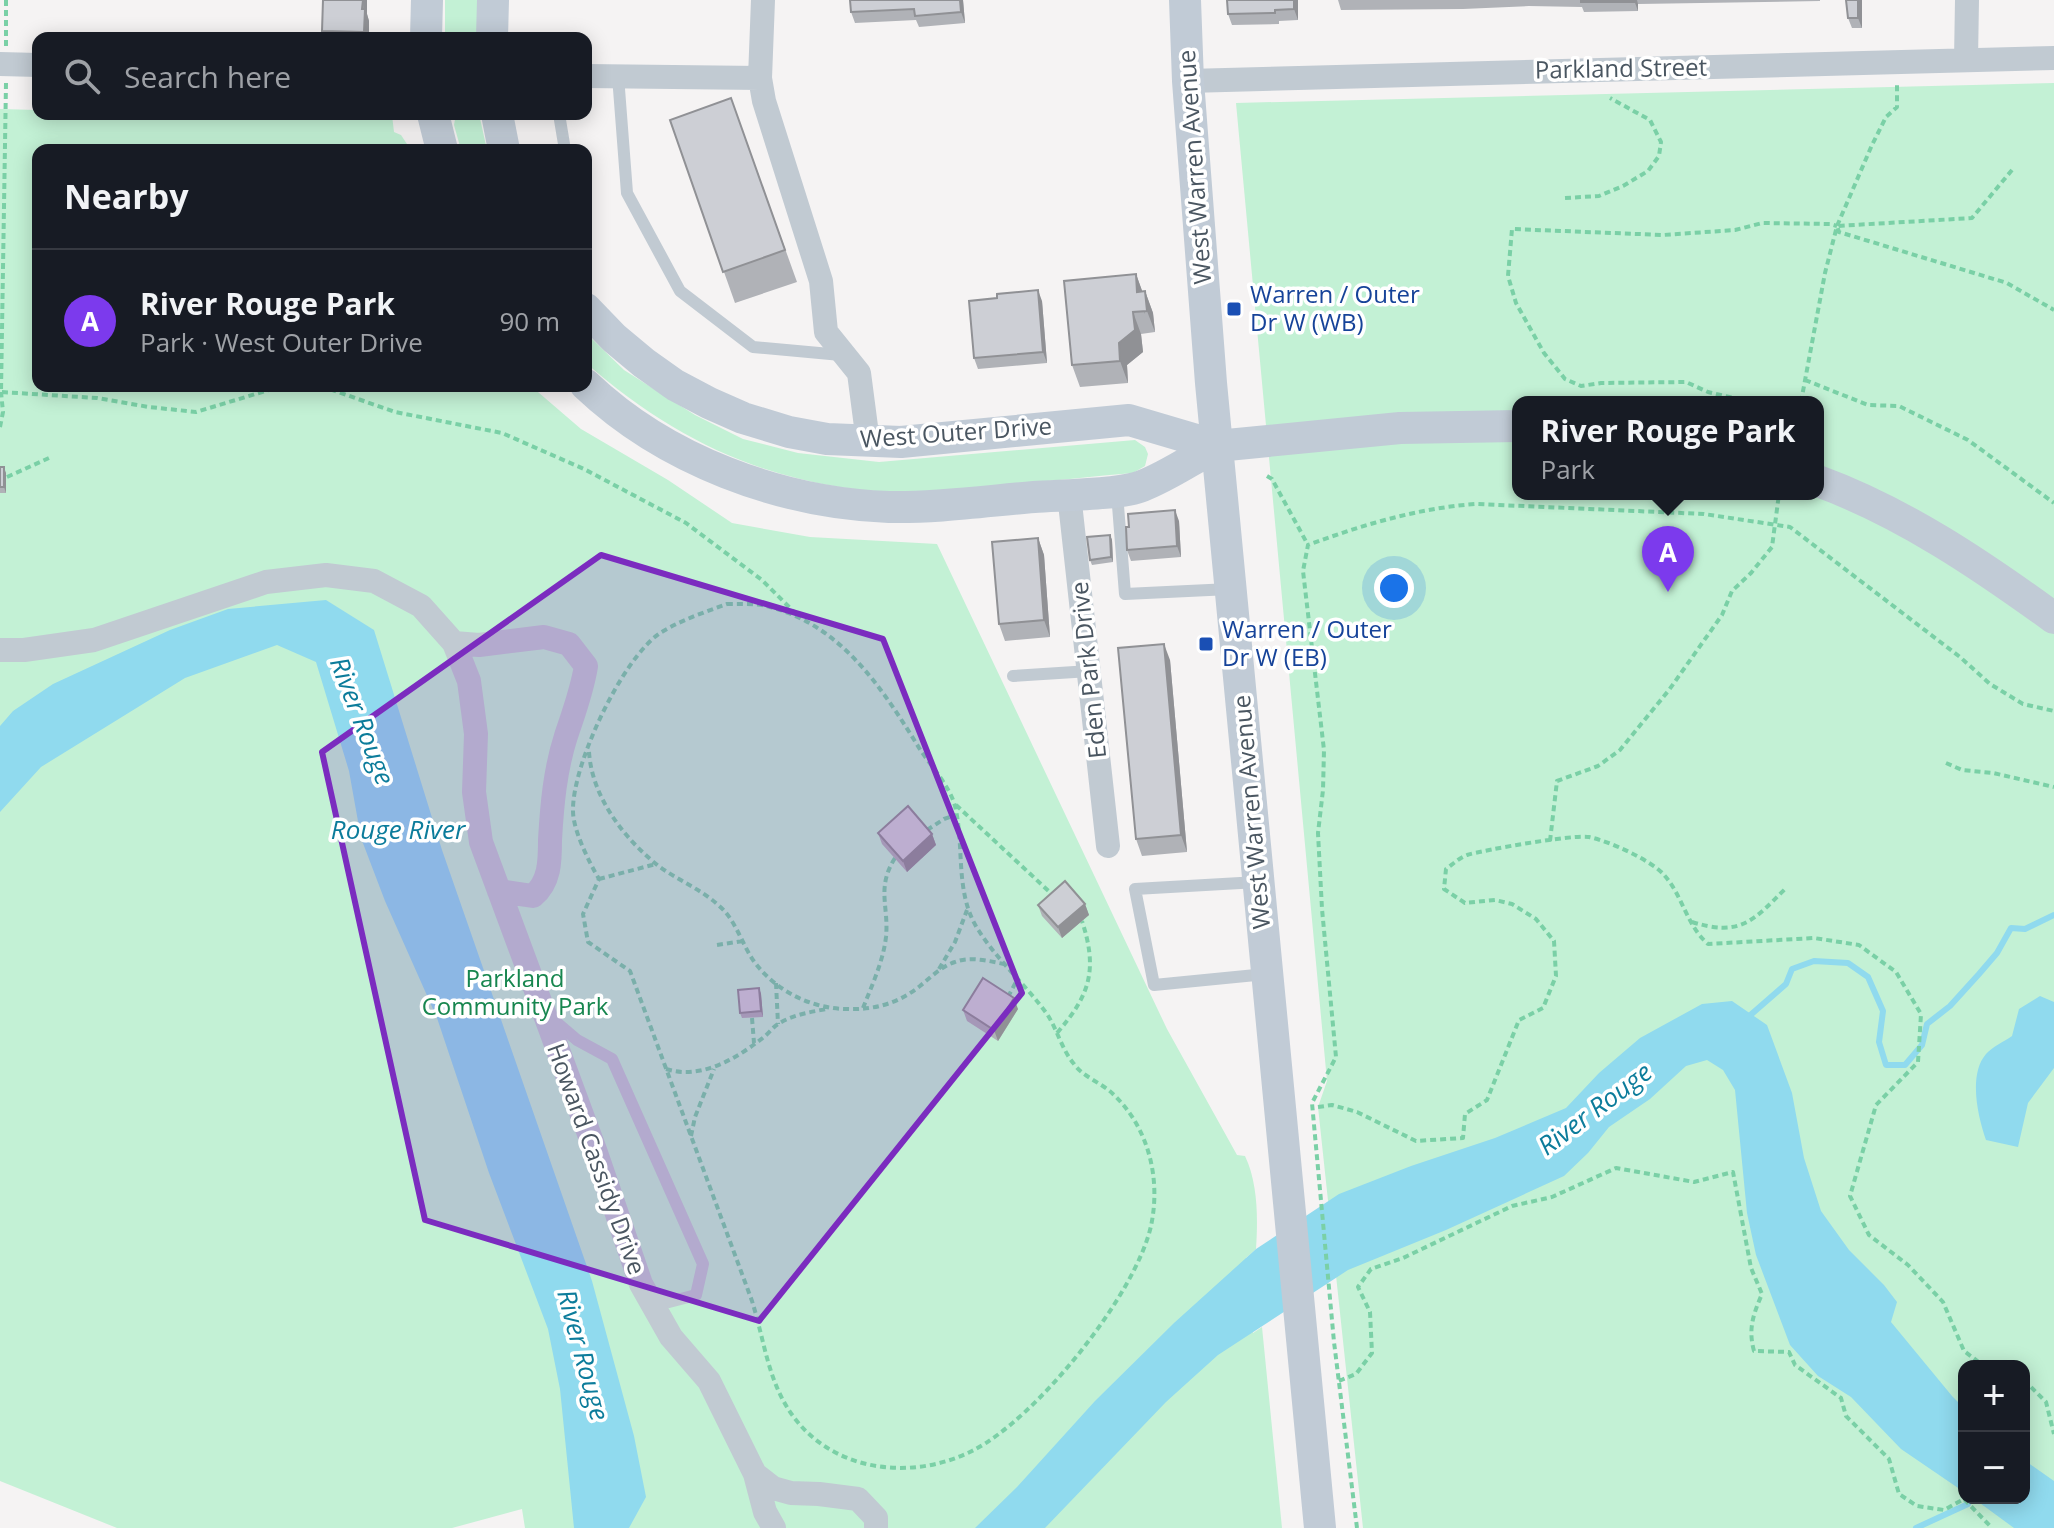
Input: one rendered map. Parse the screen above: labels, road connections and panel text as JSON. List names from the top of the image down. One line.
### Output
{"streets":{"main road":["West Warren Avenue","West Outer Drive"],"street":["Parkland Street","Eden Park Drive","Howard Cassidy Drive"]},"crossings":[["Parkland Street","West Warren Avenue"],["West Warren Avenue","West Outer Drive"],["West Outer Drive","Eden Park Drive"]],"water":["River Rouge","Rouge River"],"parks":["Parkland Community Park"],"places":{"transit":["Warren / Outer Dr W (WB)","Warren / Outer Dr W (EB)"]},"page":{"search":"Search here","heading":"Nearby","list":[{"mark":"A","name":"River Rouge Park","note":"Park · West Outer Drive","value":"90 m"}],"popup":["River Rouge Park","Park"],"pins":"A","map_buttons":["+","−"]}}
